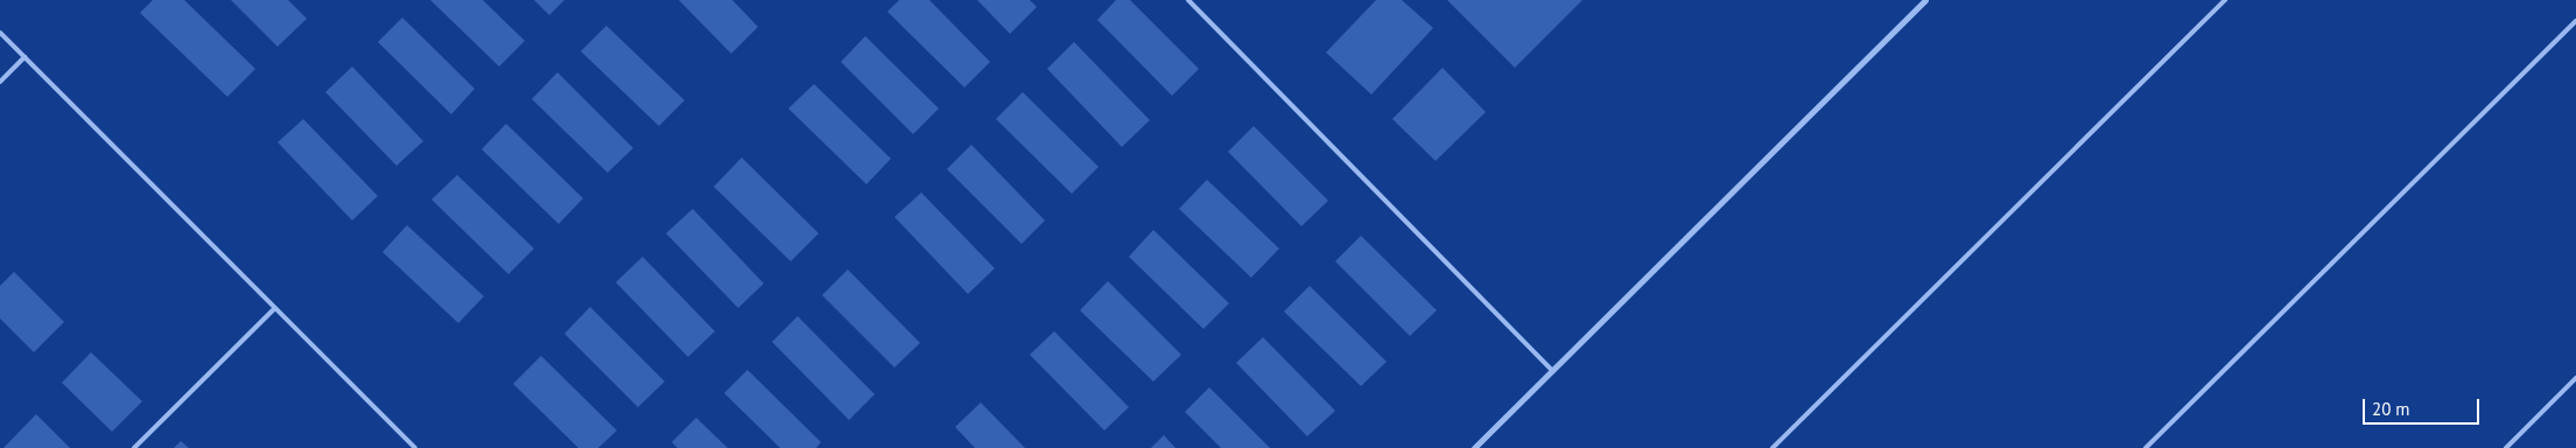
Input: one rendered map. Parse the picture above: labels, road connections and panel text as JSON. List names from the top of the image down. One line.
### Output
{"scale_bar":"20 m"}
